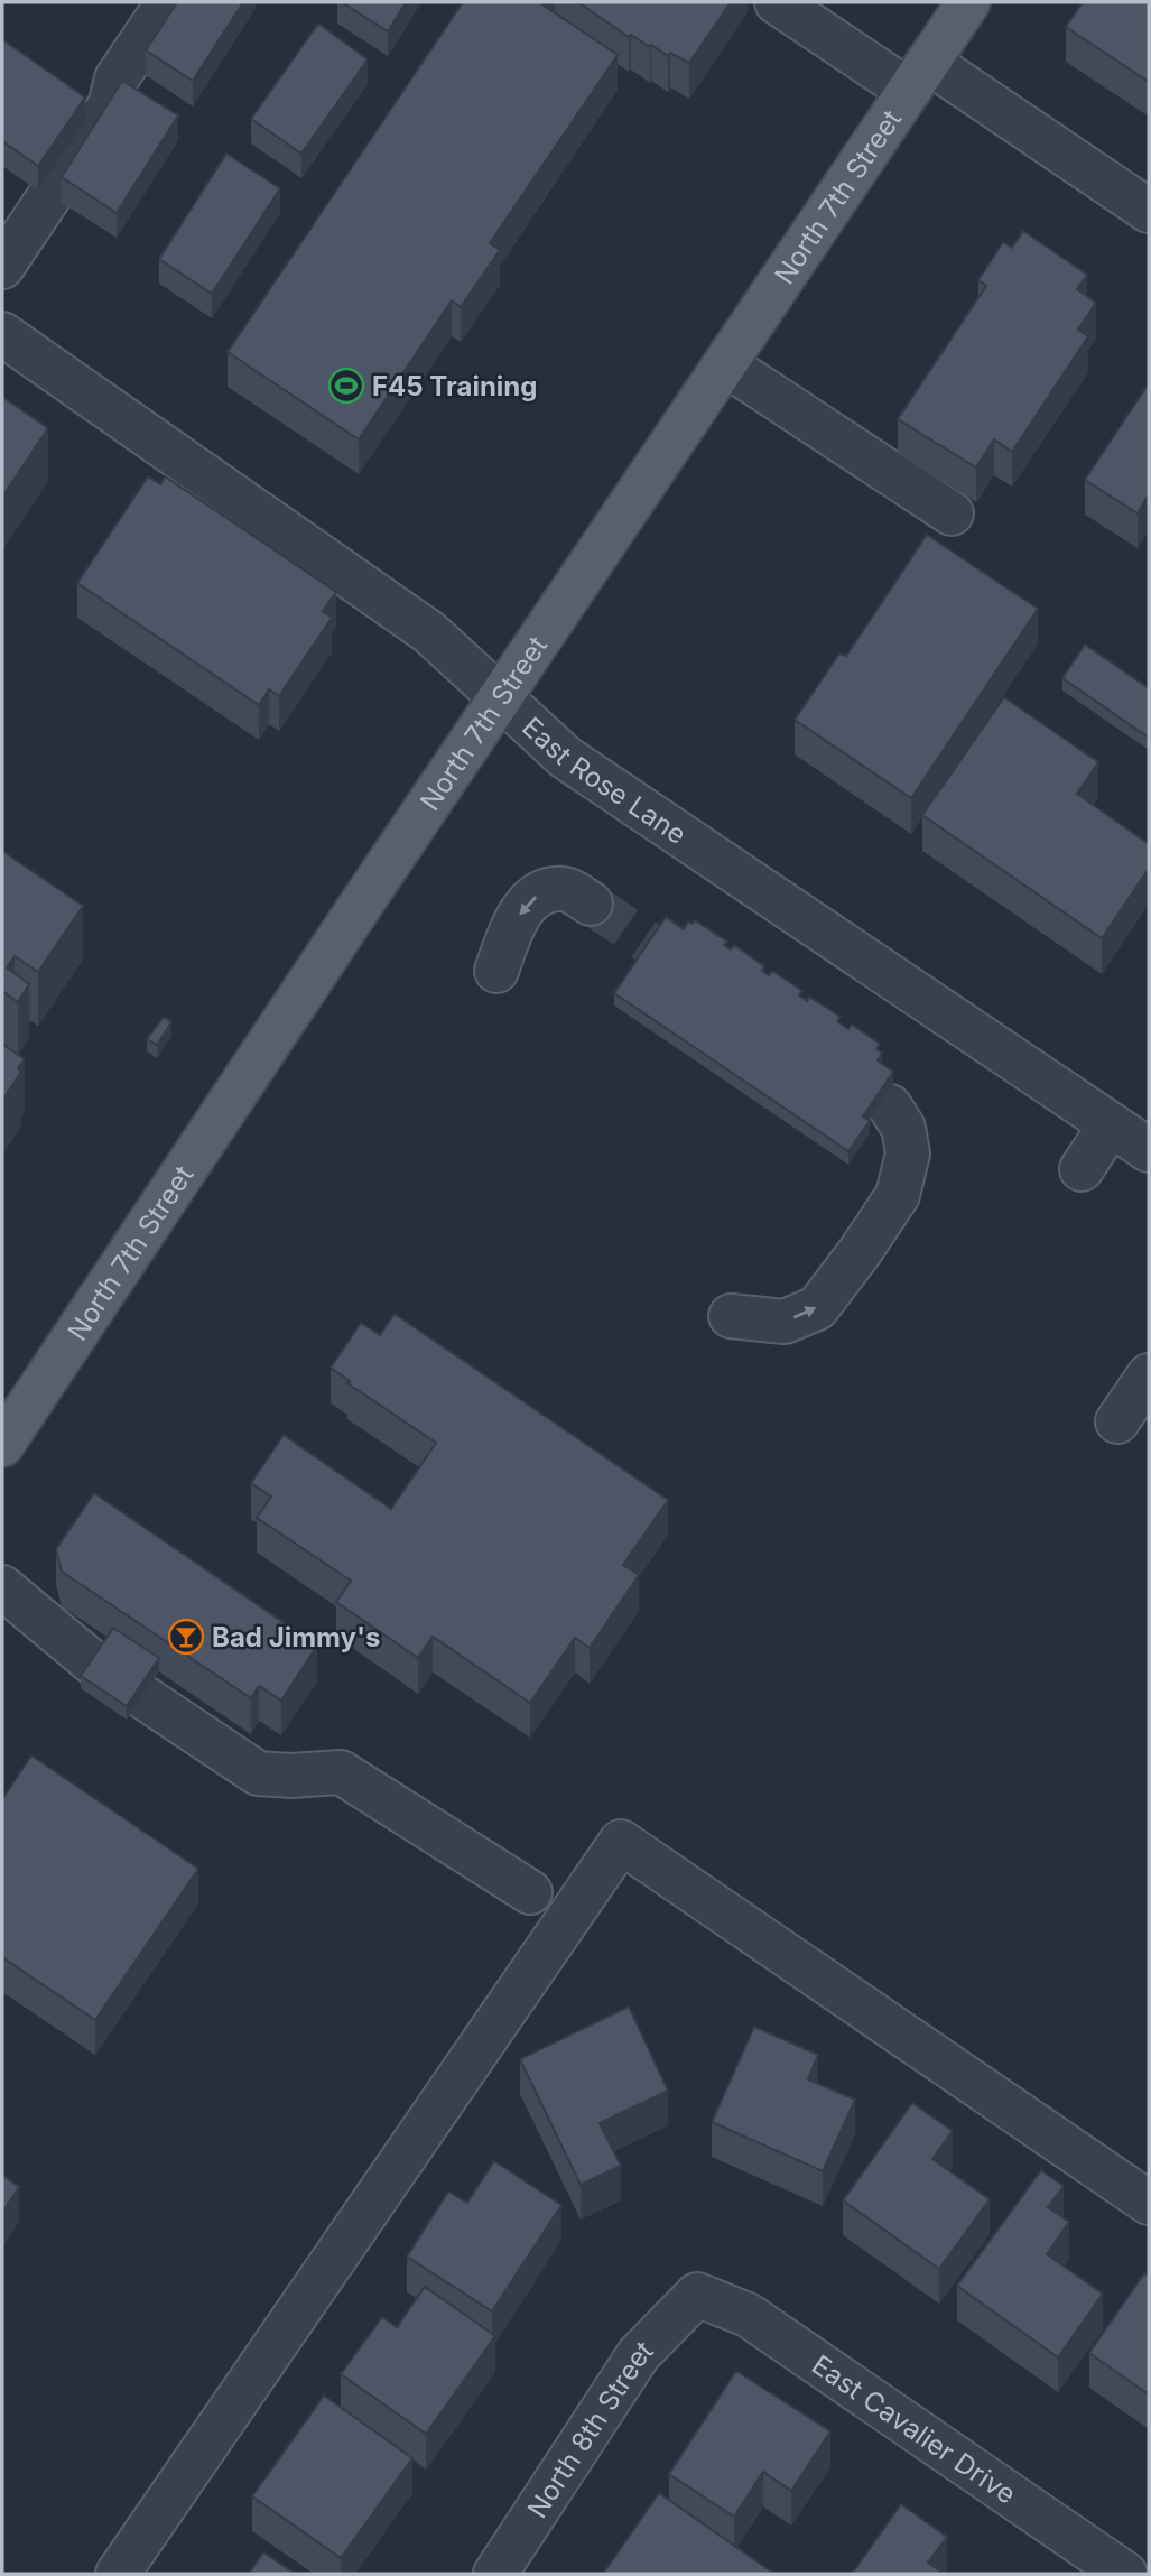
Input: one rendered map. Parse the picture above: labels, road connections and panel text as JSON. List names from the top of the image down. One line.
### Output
{"streets":{"main road":["North 7th Street"],"street":["East Rose Lane","East Cavalier Drive","North 8th Street"]},"crossings":[["North 7th Street","East Rose Lane"],["East Cavalier Drive","North 8th Street"]],"places":{"sports":["F45 Training"],"bar":["Bad Jimmy's"]}}
